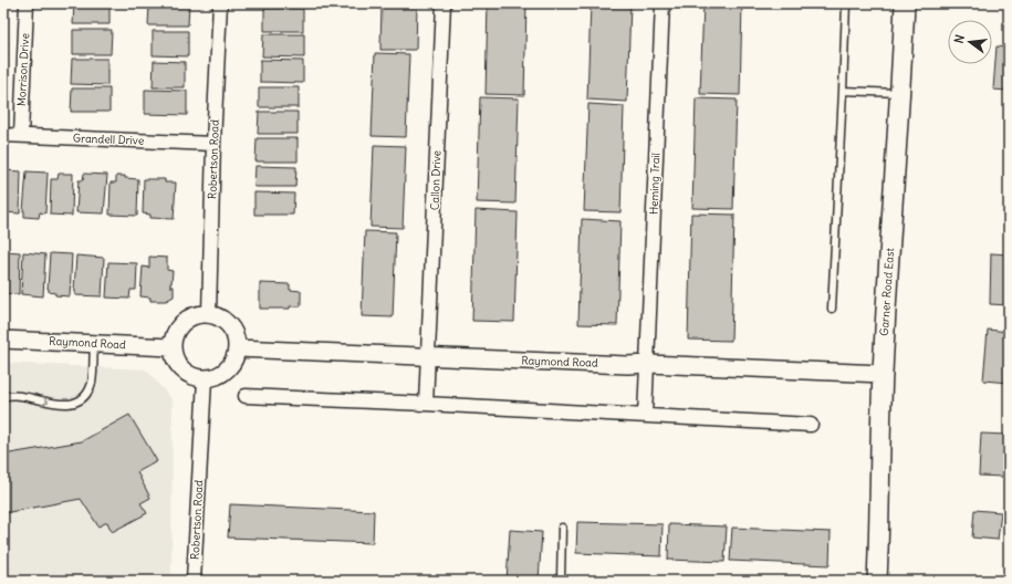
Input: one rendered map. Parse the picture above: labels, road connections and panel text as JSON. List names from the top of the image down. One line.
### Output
{"streets":{"main road":["Garner Road East"],"street":["Morrison Drive","Grandell Drive","Robertson Road","Callon Drive","Heming Trail","Raymond Road"]},"crossings":[["Morrison Drive","Grandell Drive"],["Grandell Drive","Robertson Road"],["Robertson Road","Raymond Road"],["Callon Drive","Raymond Road"],["Heming Trail","Raymond Road"],["Garner Road East","Raymond Road"]],"north":"left"}
